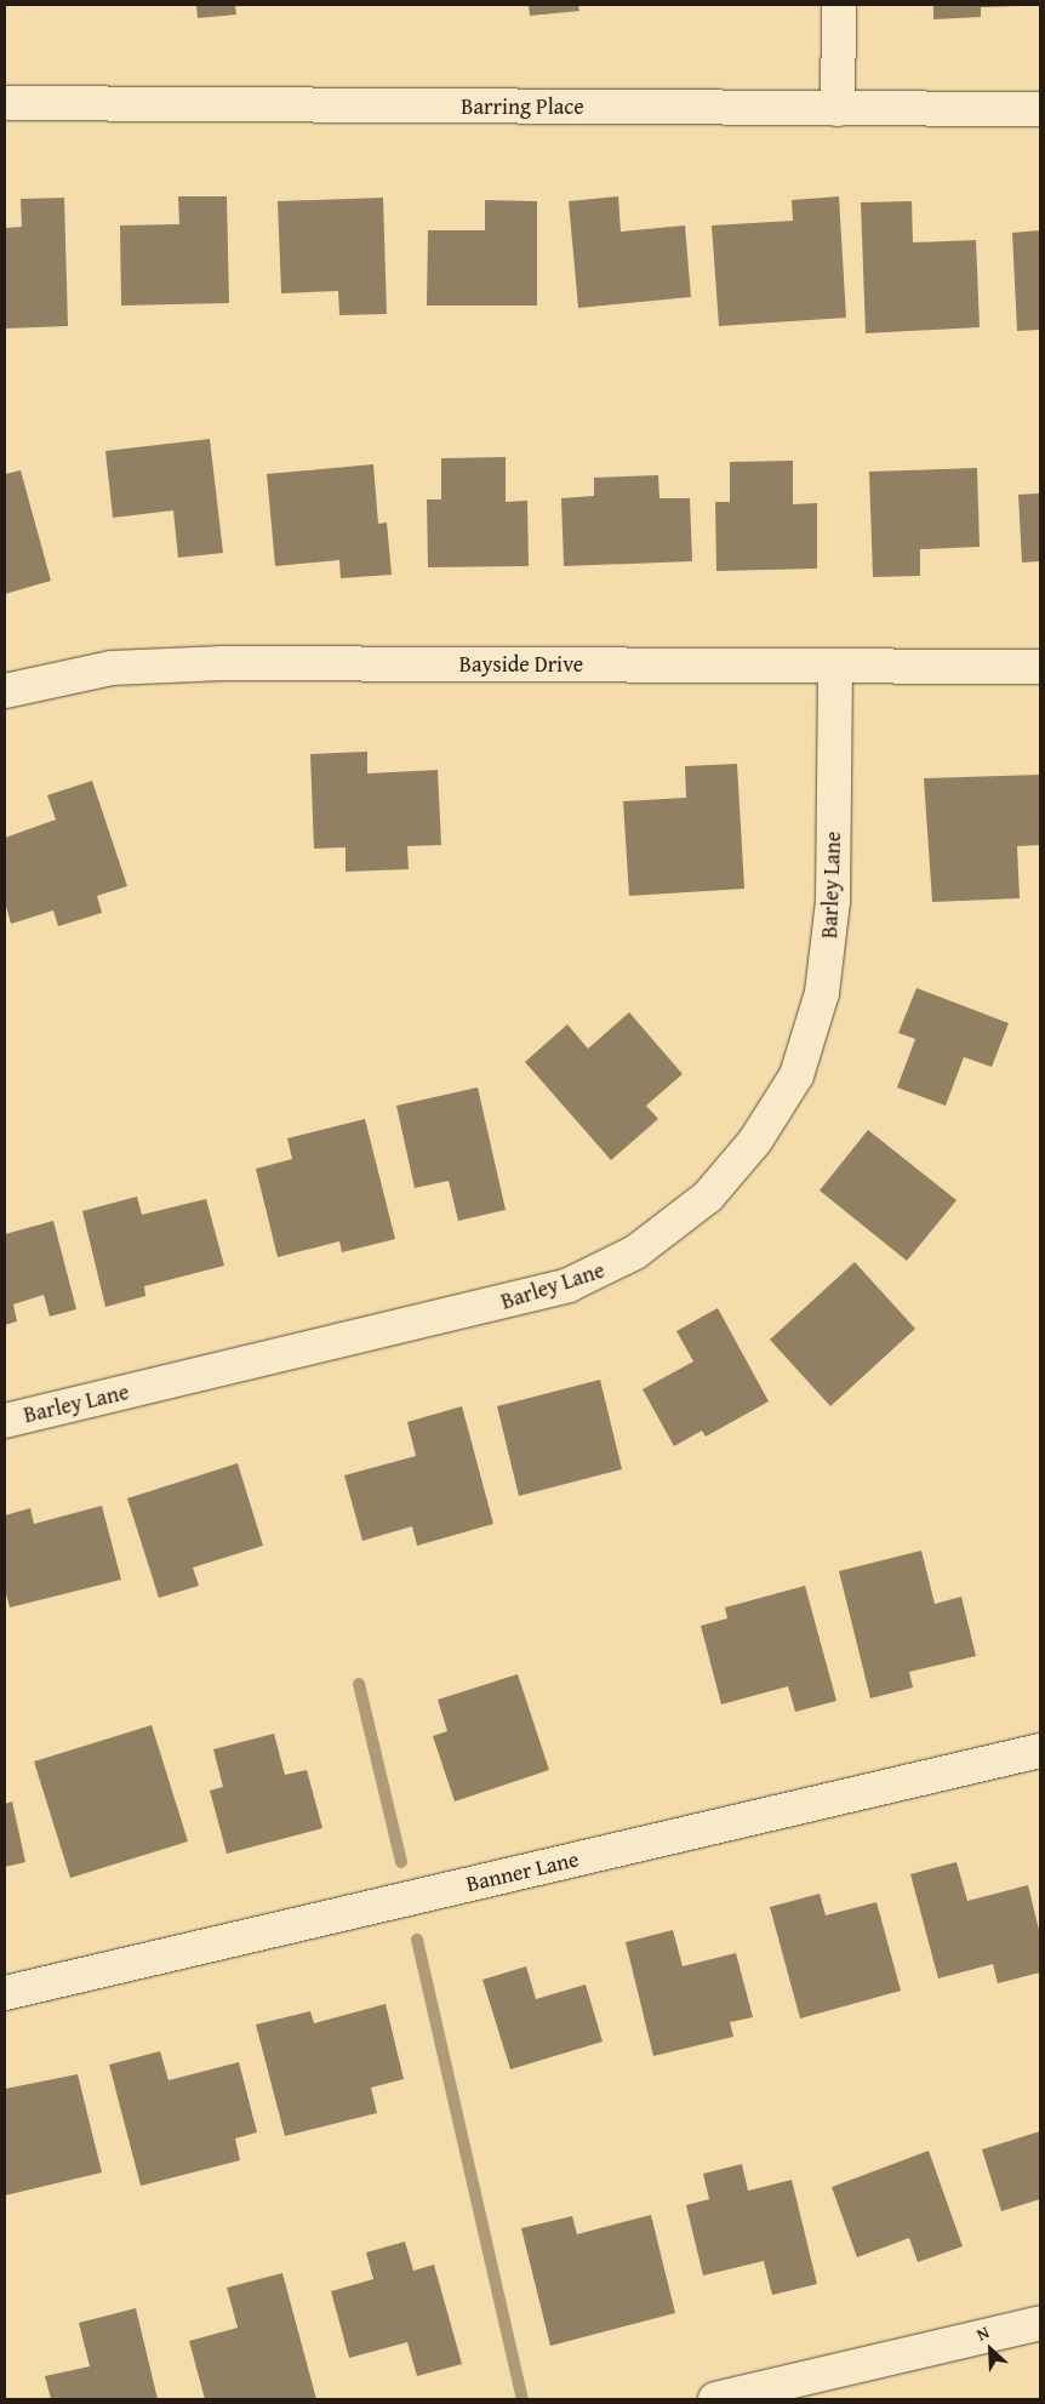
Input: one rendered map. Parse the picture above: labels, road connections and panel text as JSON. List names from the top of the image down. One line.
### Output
{"streets":{"street":["Barring Place","Bayside Drive","Barley Lane","Banner Lane"]},"crossings":[["Bayside Drive","Barley Lane"]],"north":"top left"}
